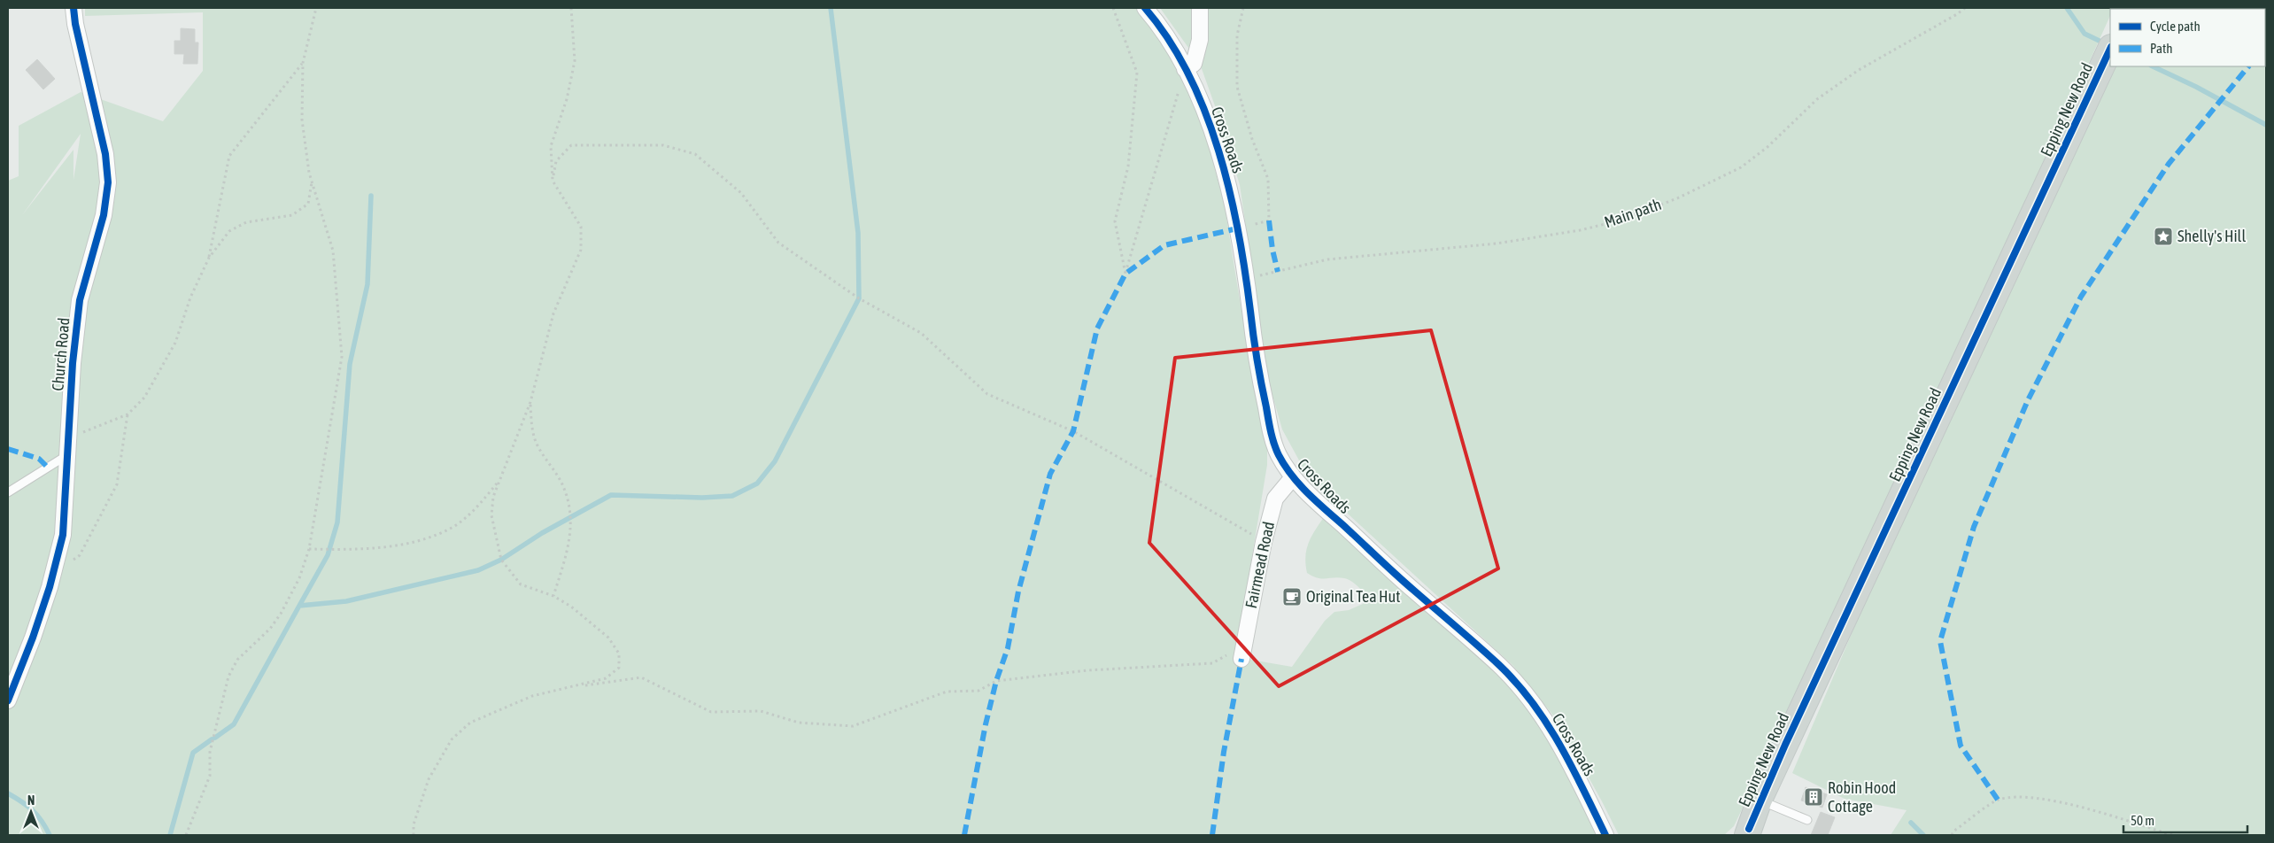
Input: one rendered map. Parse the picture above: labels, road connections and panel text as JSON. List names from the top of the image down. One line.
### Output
{"streets":{"main road":["Epping New Road"],"street":["Cross Roads","Church Road","Fairmead Road"],"path":["Main path"]},"crossings":[["Cross Roads","Main path"],["Cross Roads","Fairmead Road"]],"places":{"place":["Shelly's Hill"],"cafe":["Original Tea Hut"],"building":["Robin Hood Cottage"]},"legend":["Cycle path","Path"],"scale_bar":"50 m","north":"top"}
